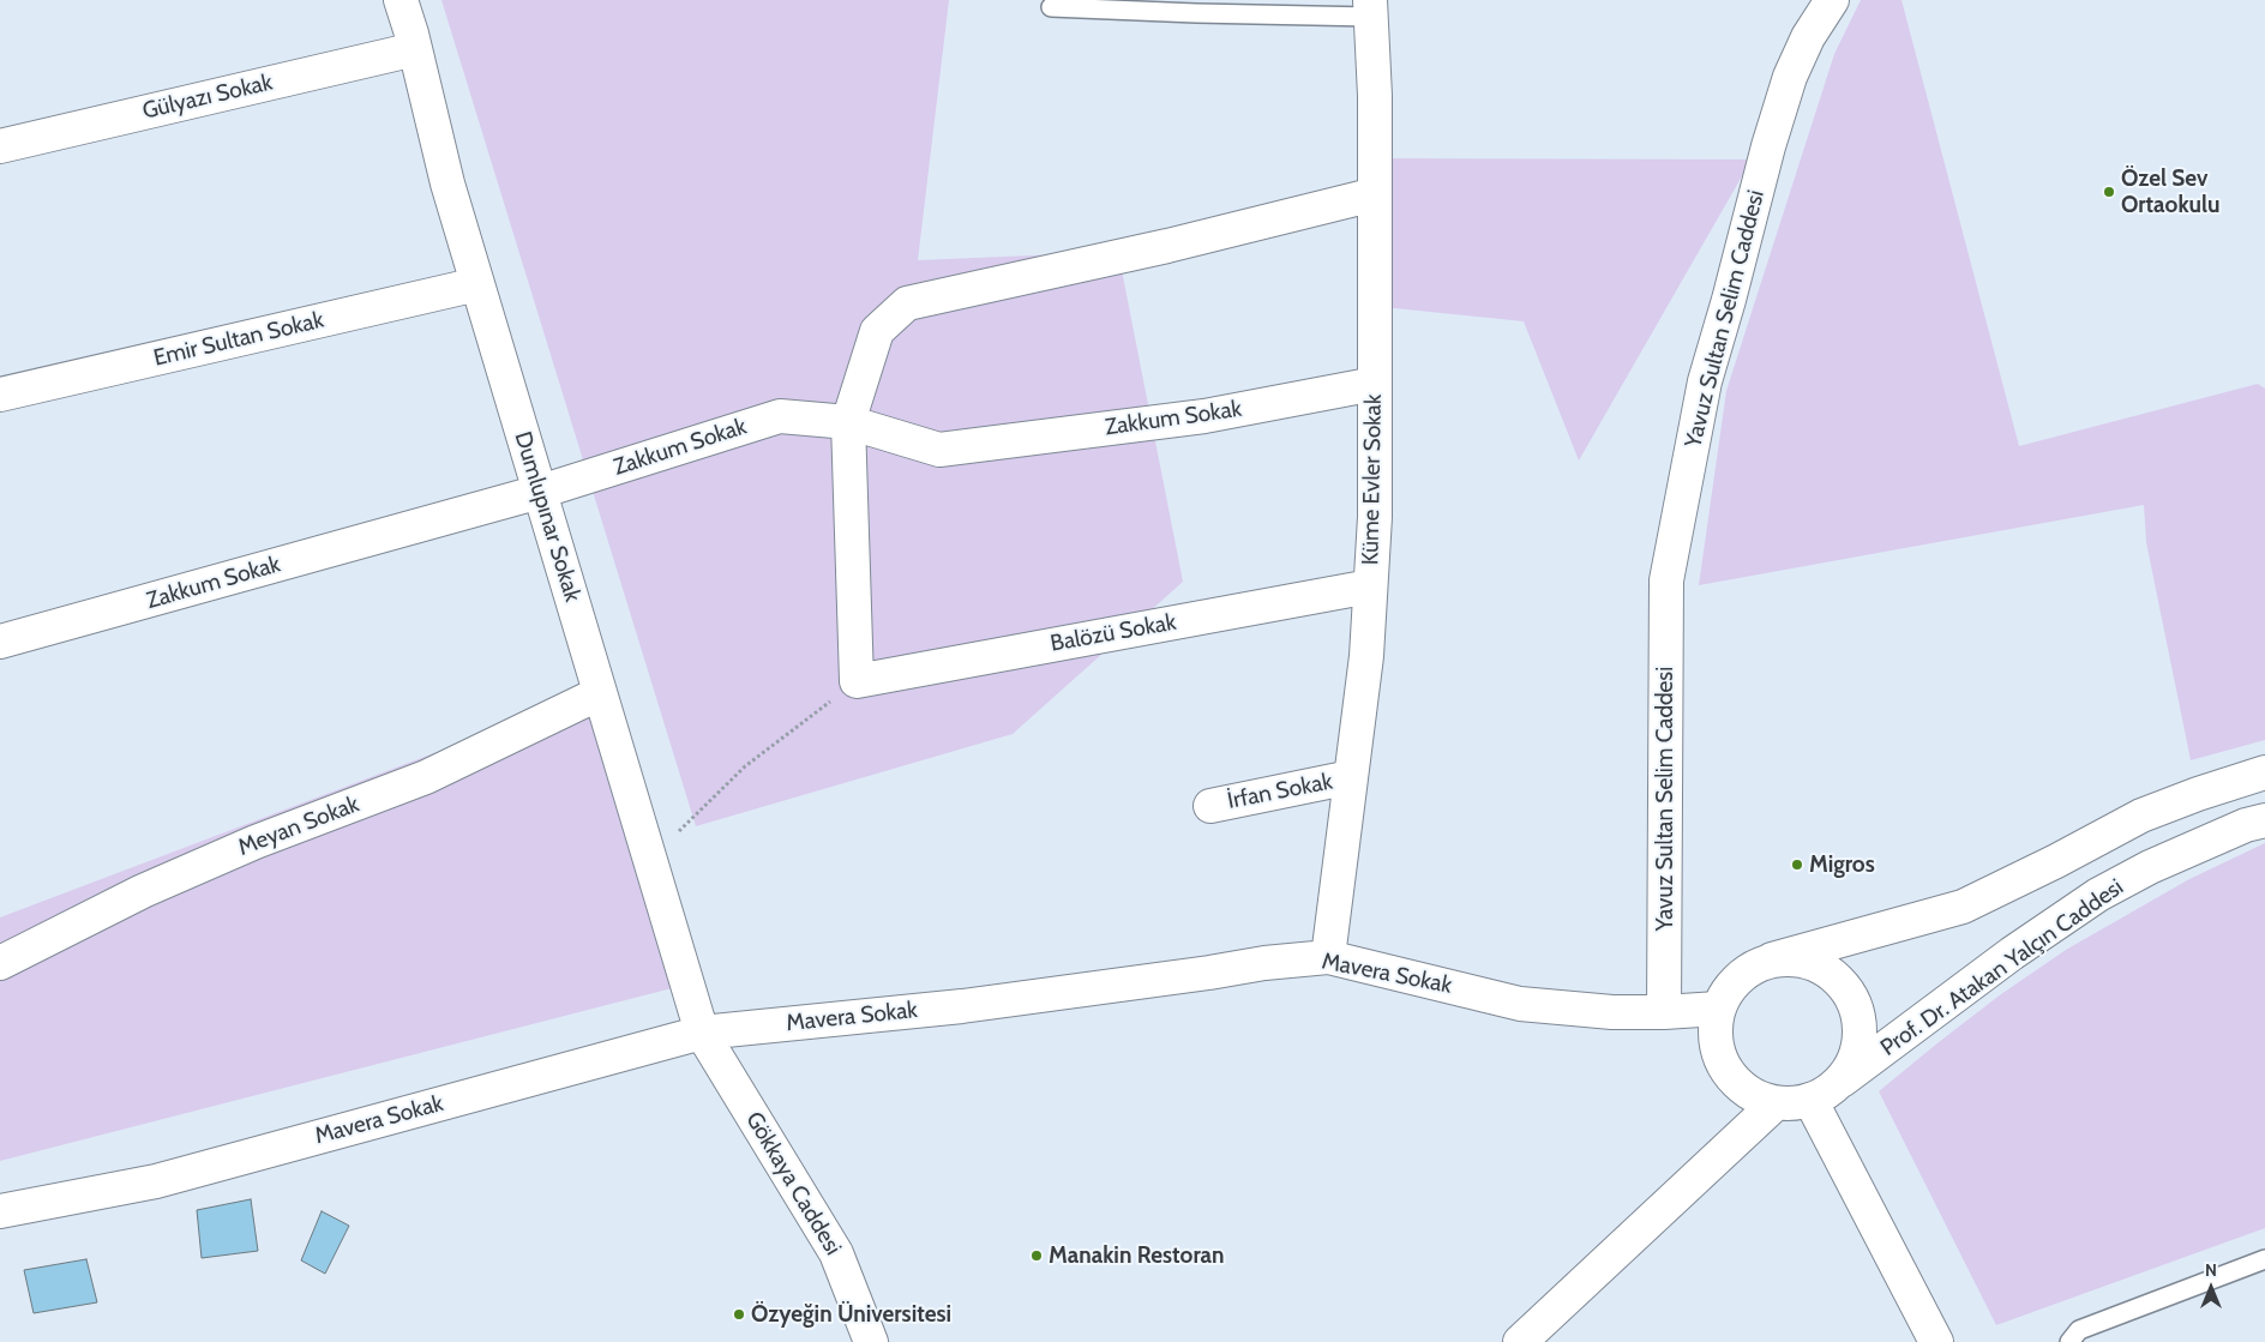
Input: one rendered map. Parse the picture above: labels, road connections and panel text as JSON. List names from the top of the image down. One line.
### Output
{"streets":{"street":["Gülyazı Sokak","Yavuz Sultan Selim Caddesi","Emir Sultan Sokak","Zakkum Sokak","Küme Evler Sokak","Dumlupınar Sokak","Balözü Sokak","İrfan Sokak","Meyan Sokak","Prof. Dr. Atakan Yalçın Caddesi","Mavera Sokak","Gökkaya Caddesi"]},"crossings":[["Gülyazı Sokak","Dumlupınar Sokak"],["Yavuz Sultan Selim Caddesi","Mavera Sokak"],["Emir Sultan Sokak","Dumlupınar Sokak"],["Zakkum Sokak","Küme Evler Sokak"],["Zakkum Sokak","Dumlupınar Sokak"],["Küme Evler Sokak","Balözü Sokak"],["Küme Evler Sokak","İrfan Sokak"],["Küme Evler Sokak","Mavera Sokak"],["Dumlupınar Sokak","Meyan Sokak"],["Dumlupınar Sokak","Mavera Sokak"],["Dumlupınar Sokak","Gökkaya Caddesi"],["Prof. Dr. Atakan Yalçın Caddesi","Mavera Sokak"],["Mavera Sokak","Gökkaya Caddesi"]],"places":["Özel Sev Ortaokulu","Migros","Manakin Restoran","Özyeğin Üniversitesi"],"north":"top"}
